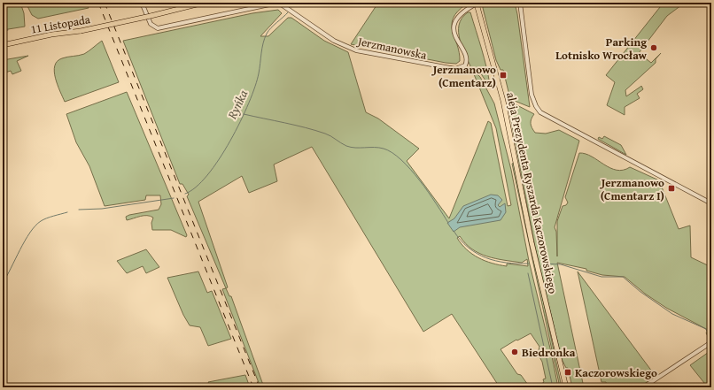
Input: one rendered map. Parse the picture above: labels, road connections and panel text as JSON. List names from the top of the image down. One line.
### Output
{"streets":{"main road":["11 Listopada","aleja Prezydenta Ryszarda Kaczorowskiego"],"street":["Jerzmanowska"]},"crossings":[["Jerzmanowska","aleja Prezydenta Ryszarda Kaczorowskiego"]],"water":["Ryńka"],"places":{"other":["Parking Lotnisko Wrocław","Biedronka"],"transit":["Jerzmanowo (Cmentarz)","Jerzmanowo (Cmentarz I)","Kaczorowskiego"]}}
